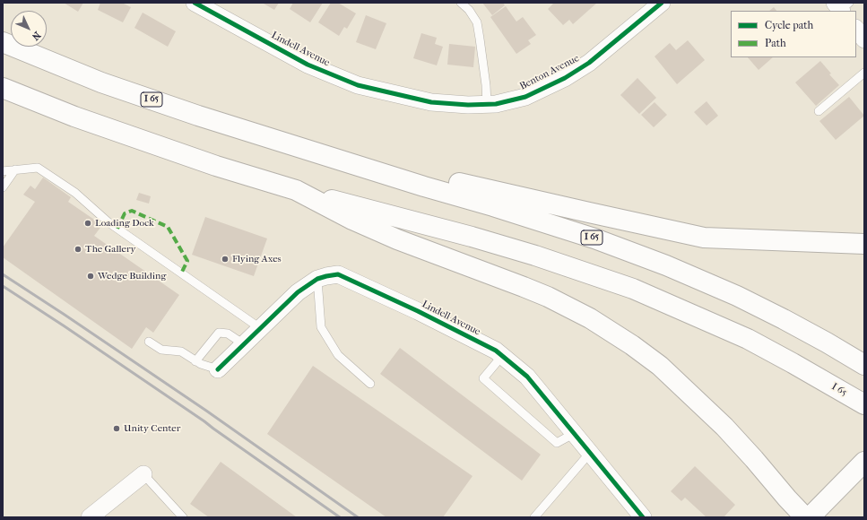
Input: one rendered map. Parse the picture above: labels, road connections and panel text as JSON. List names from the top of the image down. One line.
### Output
{"streets":{"main road":["I 65"],"street":["Lindell Avenue","Benton Avenue"]},"crossings":[["Lindell Avenue","Benton Avenue"]],"places":["Loading Dock","The Gallery","Flying Axes","Wedge Building","Unity Center"],"legend":["Cycle path","Path"],"north":"bottom right"}
